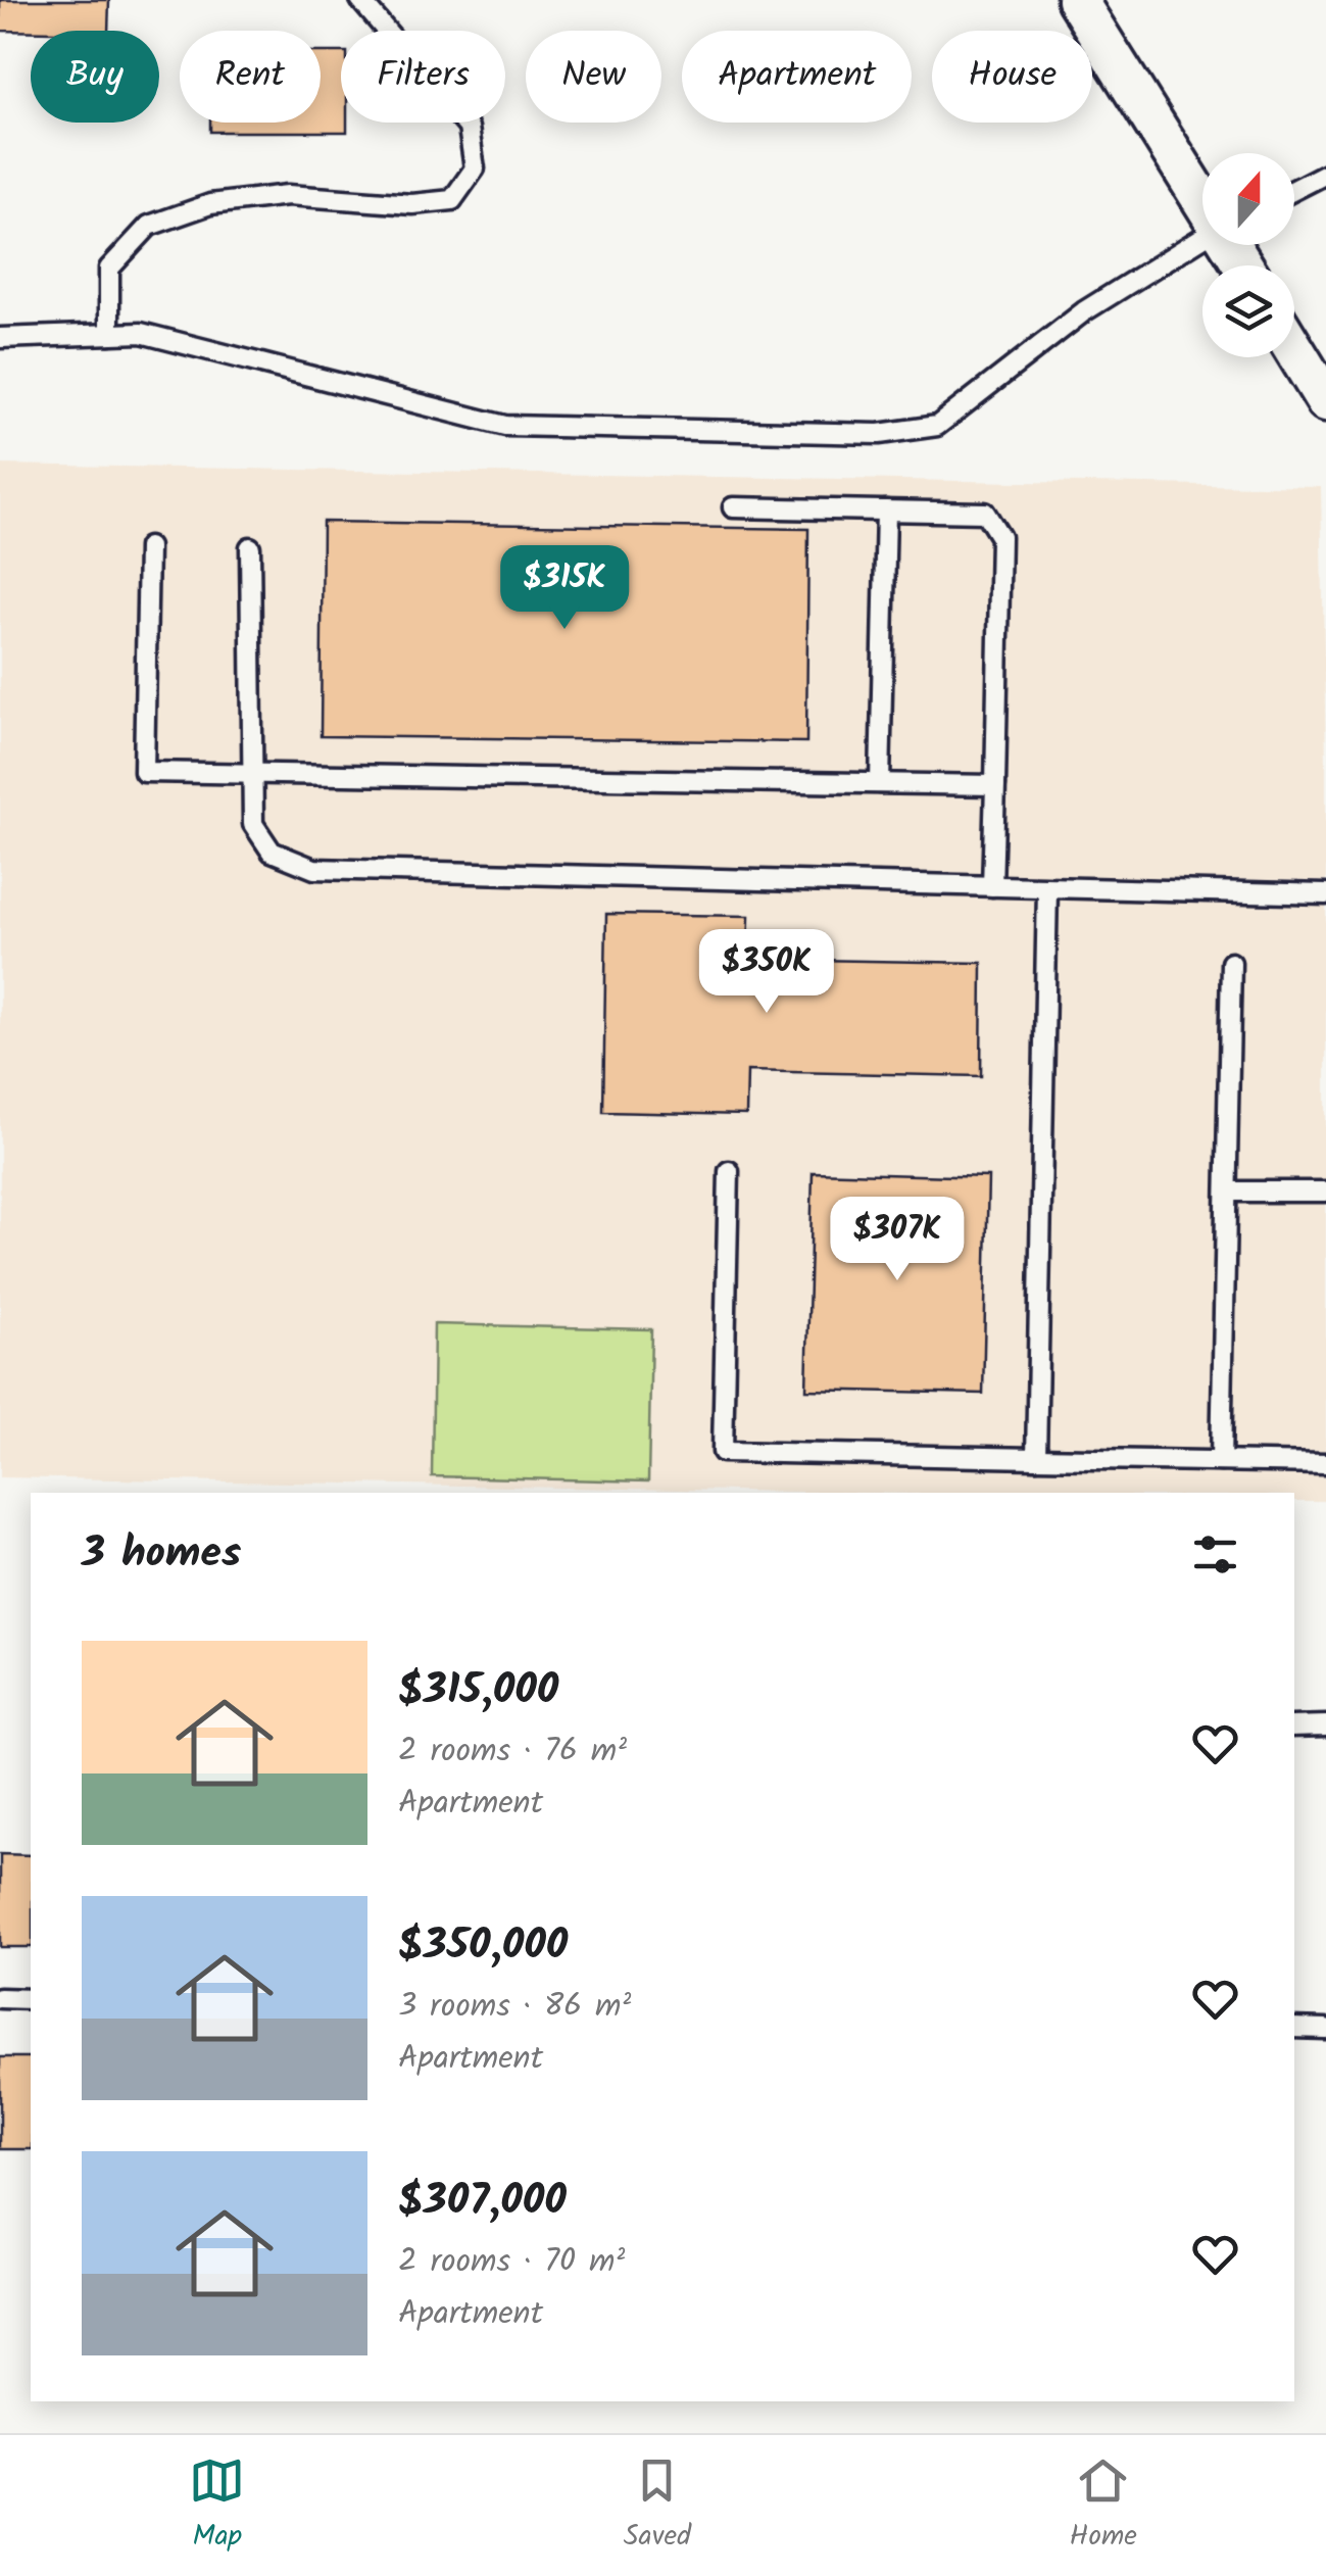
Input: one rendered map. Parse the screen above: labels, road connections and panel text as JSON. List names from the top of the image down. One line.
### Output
{"north":"top","page":{"chip":["Buy","Rent","Filters","New","Apartment","House"],"price":["$315K","$350K","$307K"],"heading":"3 homes","list":[{"name":"$315,000","note":"2 rooms · 76 m² · Apartment"},{"name":"$350,000","note":"3 rooms · 86 m² · Apartment"},{"name":"$307,000","note":"2 rooms · 70 m² · Apartment"}],"tabs":["Map","Saved","Home"]}}
